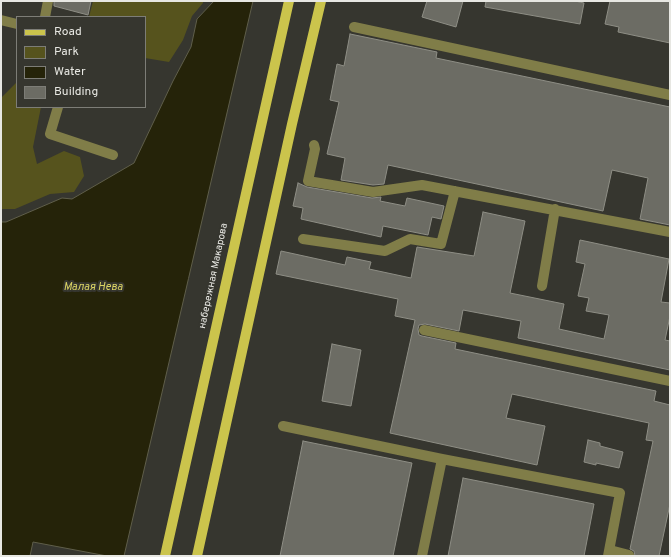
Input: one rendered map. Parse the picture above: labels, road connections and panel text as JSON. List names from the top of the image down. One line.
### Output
{"streets":{"main road":["набережная Макарова"]},"water":["Малая Нева"],"legend":["Road","Park","Water","Building"]}
